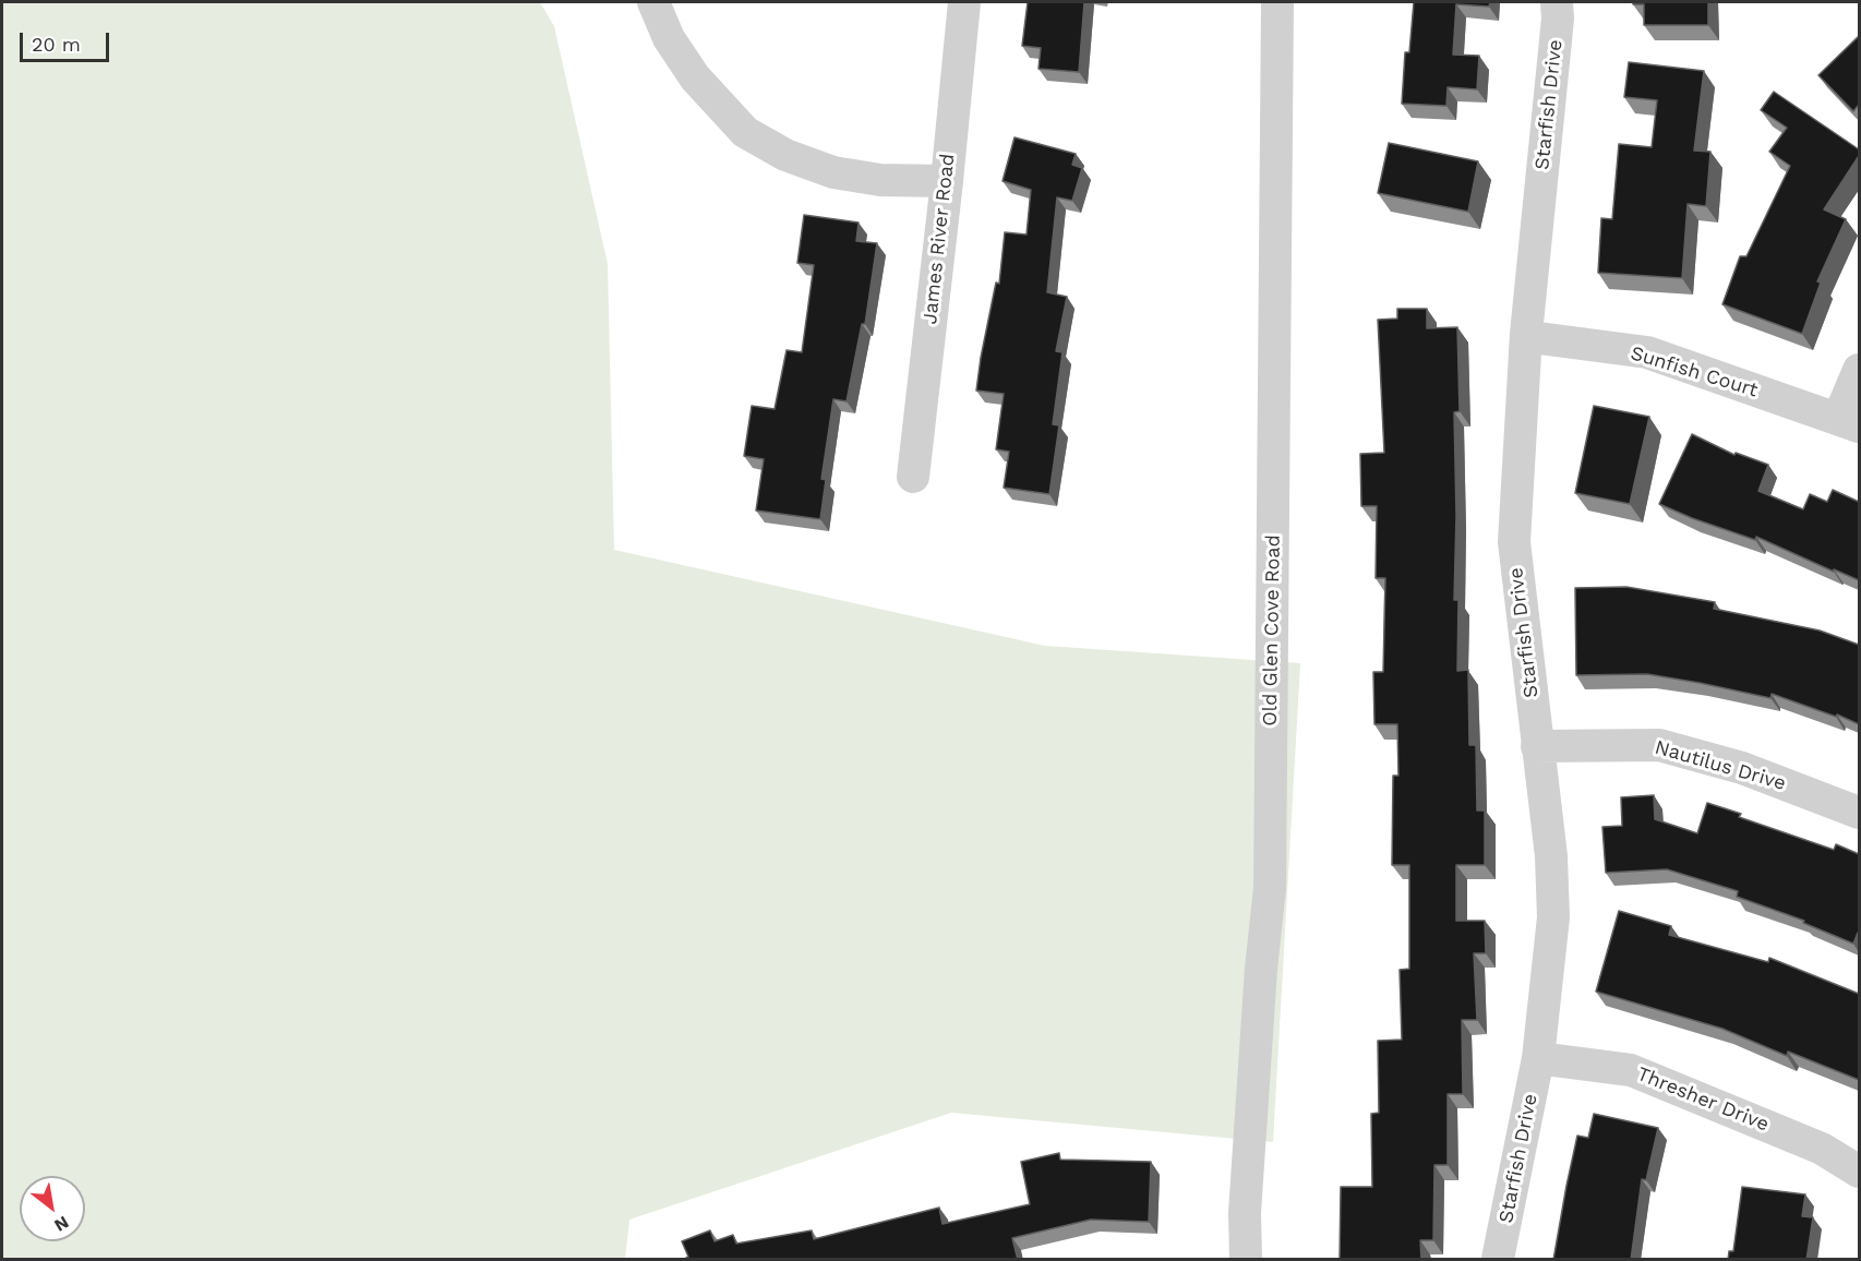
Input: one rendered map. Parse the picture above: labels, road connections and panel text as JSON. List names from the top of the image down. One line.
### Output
{"streets":{"street":["Starfish Drive","James River Road","Sunfish Court","Old Glen Cove Road","Nautilus Drive","Thresher Drive"]},"crossings":[["Starfish Drive","Sunfish Court"],["Starfish Drive","Nautilus Drive"],["Starfish Drive","Thresher Drive"]],"scale_bar":"20 m","north":"bottom right"}
